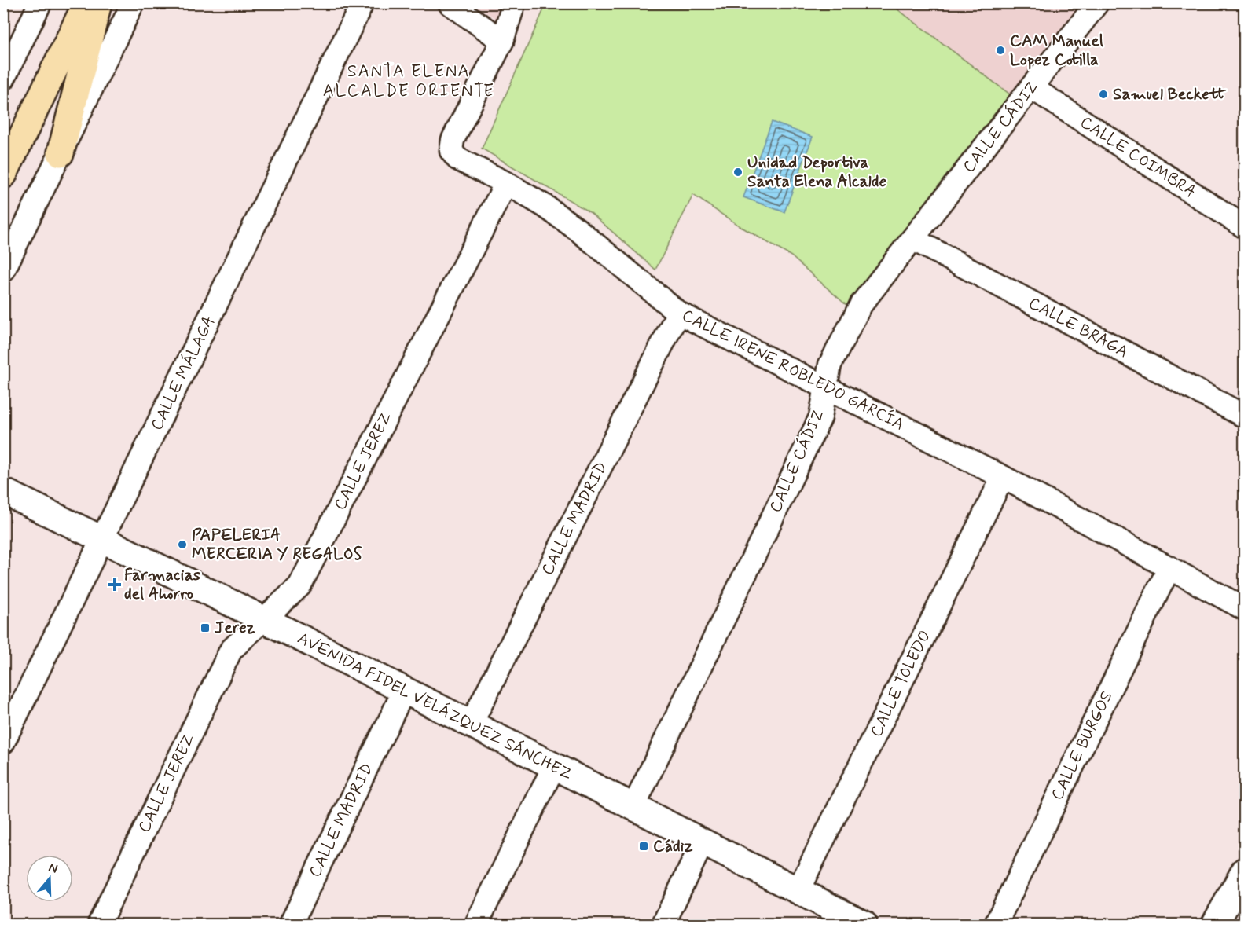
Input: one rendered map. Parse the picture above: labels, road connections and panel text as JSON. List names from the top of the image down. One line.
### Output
{"streets":{"street":["CALLE CÁDIZ","CALLE COIMBRA","CALLE BRAGA","CALLE IRENE ROBLEDO GARCÍA","CALLE MÁLAGA","CALLE JEREZ","CALLE MADRID","CALLE TOLEDO","AVENIDA FIDEL VELÁZQUEZ SÁNCHEZ","CALLE BURGOS"]},"crossings":[["CALLE CÁDIZ","CALLE COIMBRA"],["CALLE CÁDIZ","CALLE BRAGA"],["CALLE CÁDIZ","CALLE IRENE ROBLEDO GARCÍA"],["CALLE CÁDIZ","AVENIDA FIDEL VELÁZQUEZ SÁNCHEZ"],["CALLE IRENE ROBLEDO GARCÍA","CALLE JEREZ"],["CALLE IRENE ROBLEDO GARCÍA","CALLE MADRID"],["CALLE IRENE ROBLEDO GARCÍA","CALLE TOLEDO"],["CALLE IRENE ROBLEDO GARCÍA","CALLE BURGOS"],["CALLE MÁLAGA","AVENIDA FIDEL VELÁZQUEZ SÁNCHEZ"],["CALLE JEREZ","AVENIDA FIDEL VELÁZQUEZ SÁNCHEZ"],["CALLE MADRID","AVENIDA FIDEL VELÁZQUEZ SÁNCHEZ"],["CALLE TOLEDO","AVENIDA FIDEL VELÁZQUEZ SÁNCHEZ"]],"districts":["SANTA ELENA ALCALDE ORIENTE"],"places":{"other":["CAM Manuel Lopez Cotilla","Samuel Beckett","Unidad Deportiva Santa Elena Alcalde","PAPELERIA MERCERIA Y REGALOS"],"health":["Farmacias del Ahorro"],"transit":["Jerez","Cádiz"]},"north":"top"}
